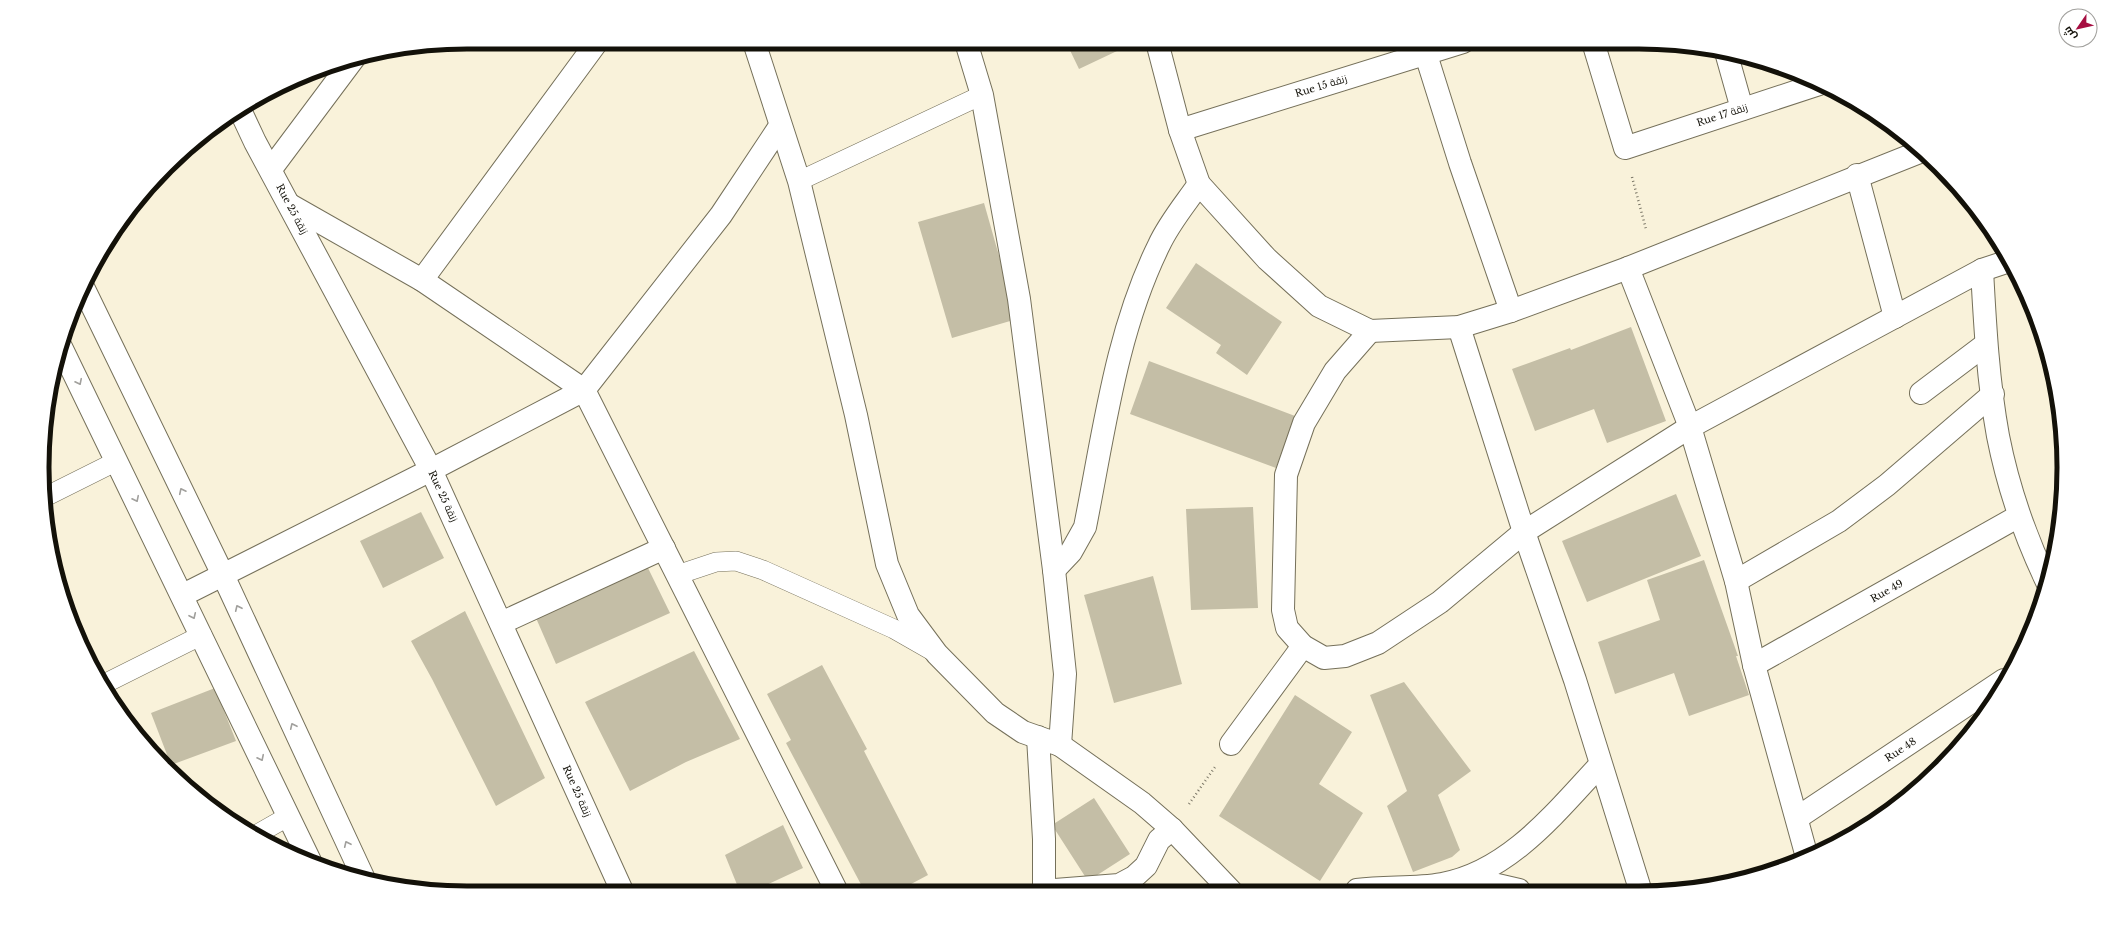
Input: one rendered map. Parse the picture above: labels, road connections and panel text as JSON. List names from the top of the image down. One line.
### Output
{"streets":{"street":["Rue 15 زنقة","Rue 17 زنقة","Rue 25 زنقة","Rue 49","Rue 48"]},"north":"bottom left"}
